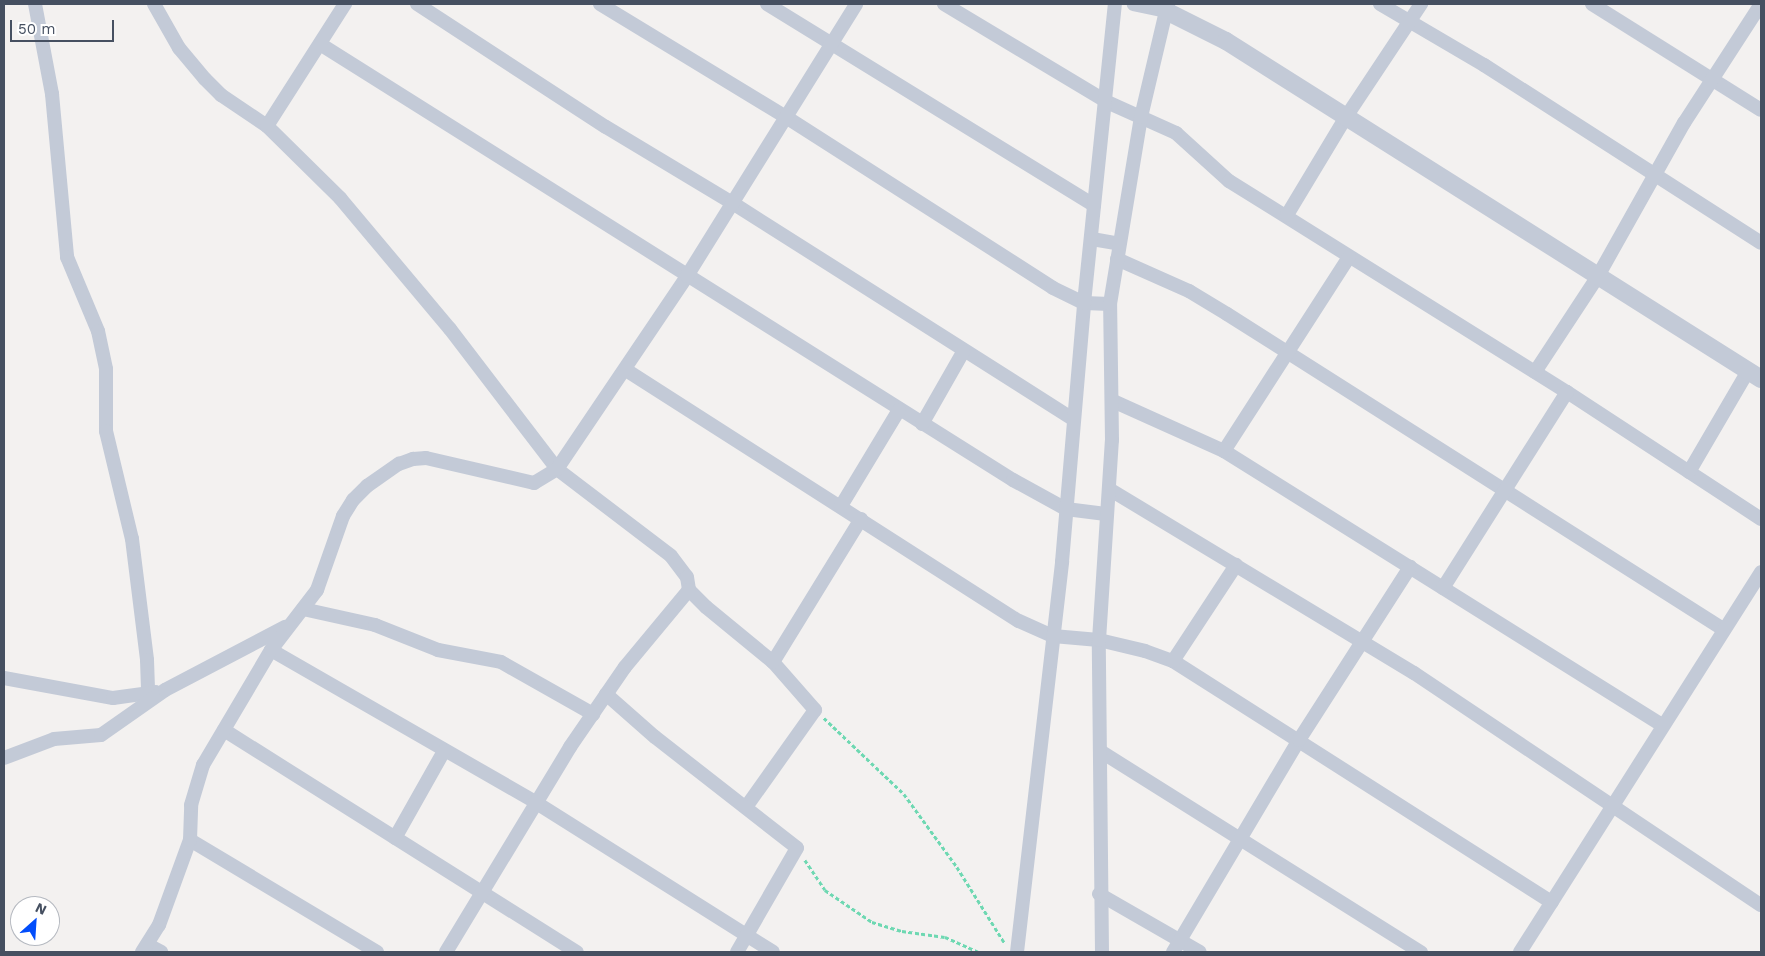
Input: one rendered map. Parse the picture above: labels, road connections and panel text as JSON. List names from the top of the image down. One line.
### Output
{"scale_bar":"50 m","north":"top right"}
